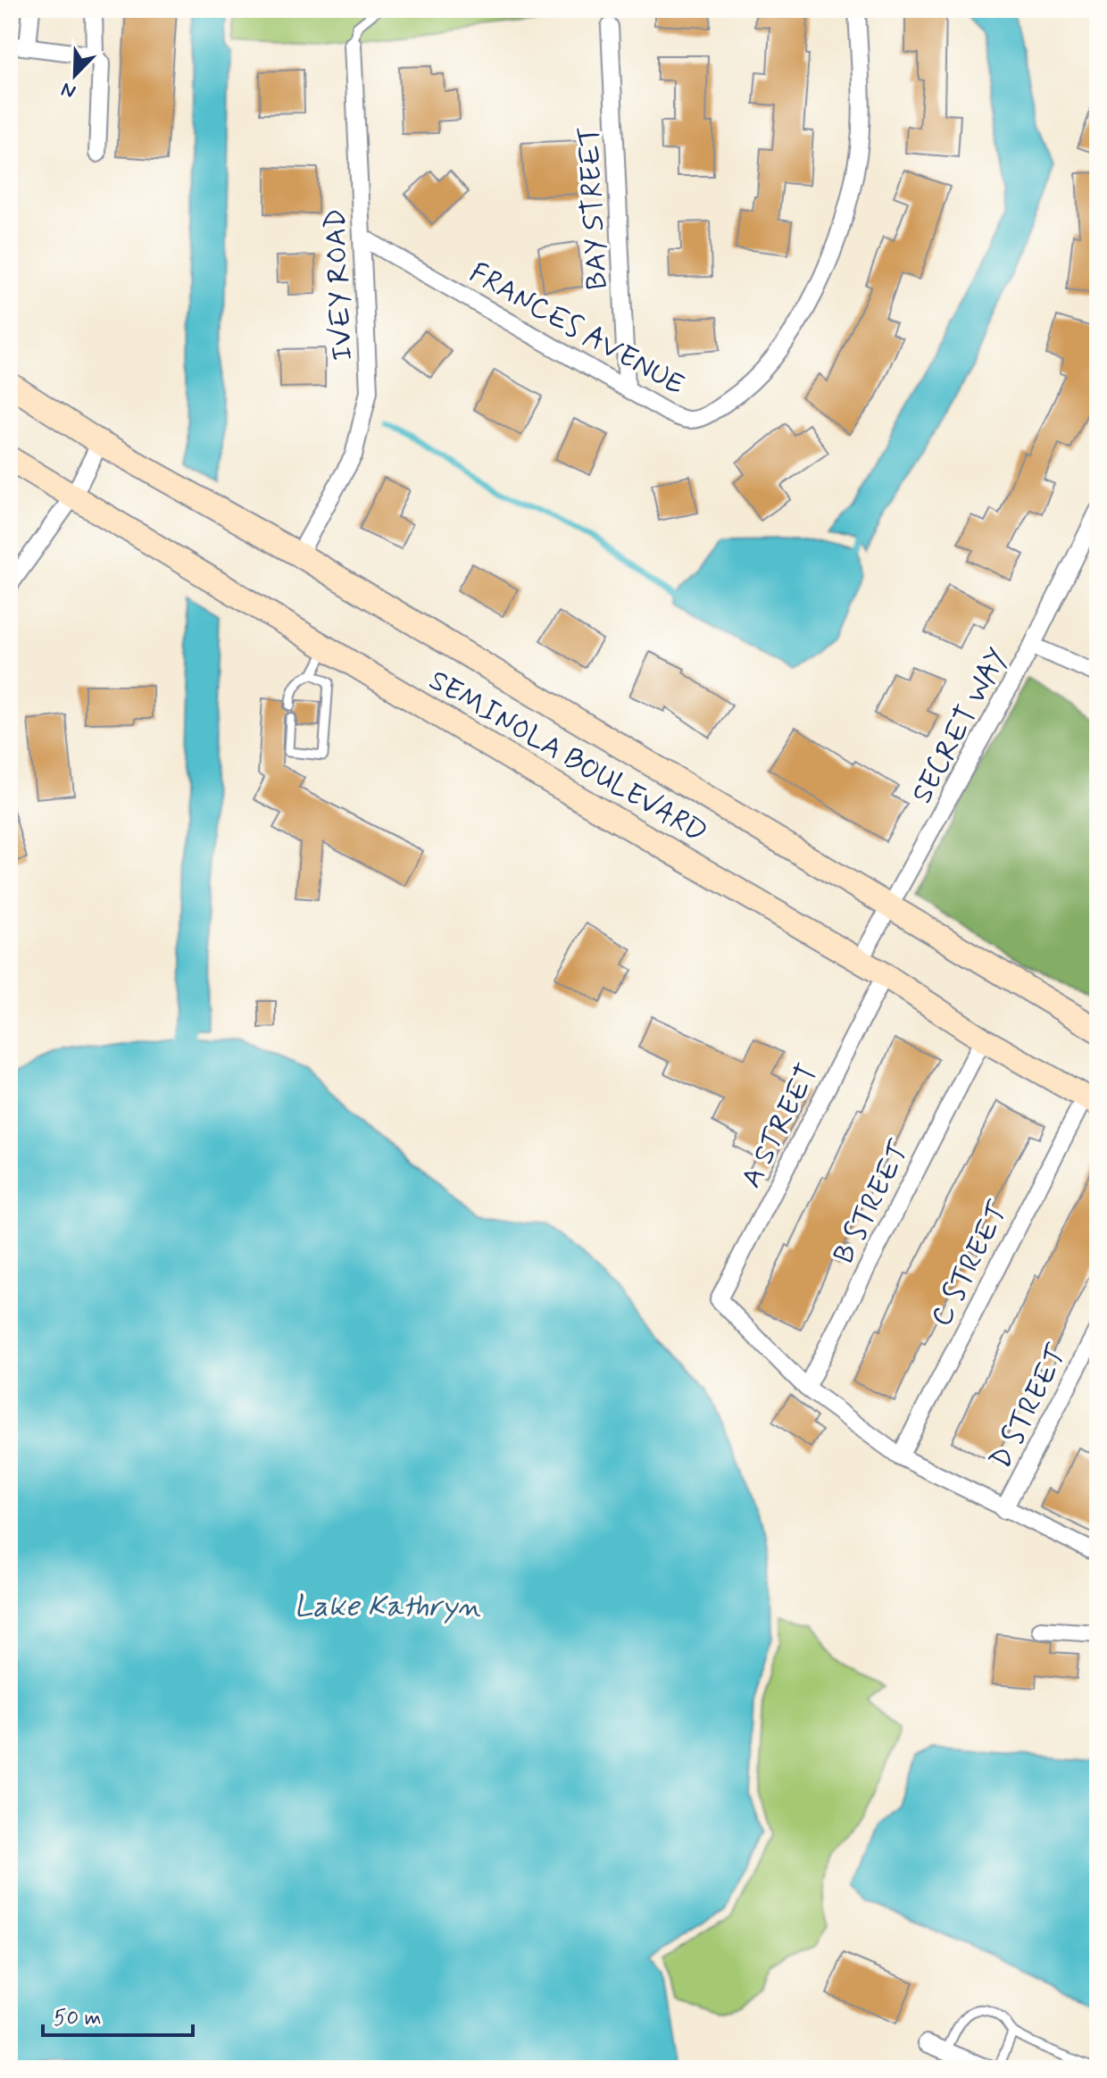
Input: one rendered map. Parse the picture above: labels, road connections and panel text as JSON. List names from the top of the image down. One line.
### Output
{"streets":{"main road":["SEMINOLA BOULEVARD"],"street":["BAY STREET","IVEY ROAD","FRANCES AVENUE","SECRET WAY","A STREET","B STREET","C STREET","D STREET"]},"crossings":[["BAY STREET","FRANCES AVENUE"],["IVEY ROAD","FRANCES AVENUE"],["IVEY ROAD","SEMINOLA BOULEVARD"],["SECRET WAY","SEMINOLA BOULEVARD"],["SEMINOLA BOULEVARD","A STREET"],["SEMINOLA BOULEVARD","B STREET"],["SEMINOLA BOULEVARD","C STREET"],["A STREET","B STREET"]],"water":["Lake Kathryn"],"scale_bar":"50 m","north":"bottom left"}
